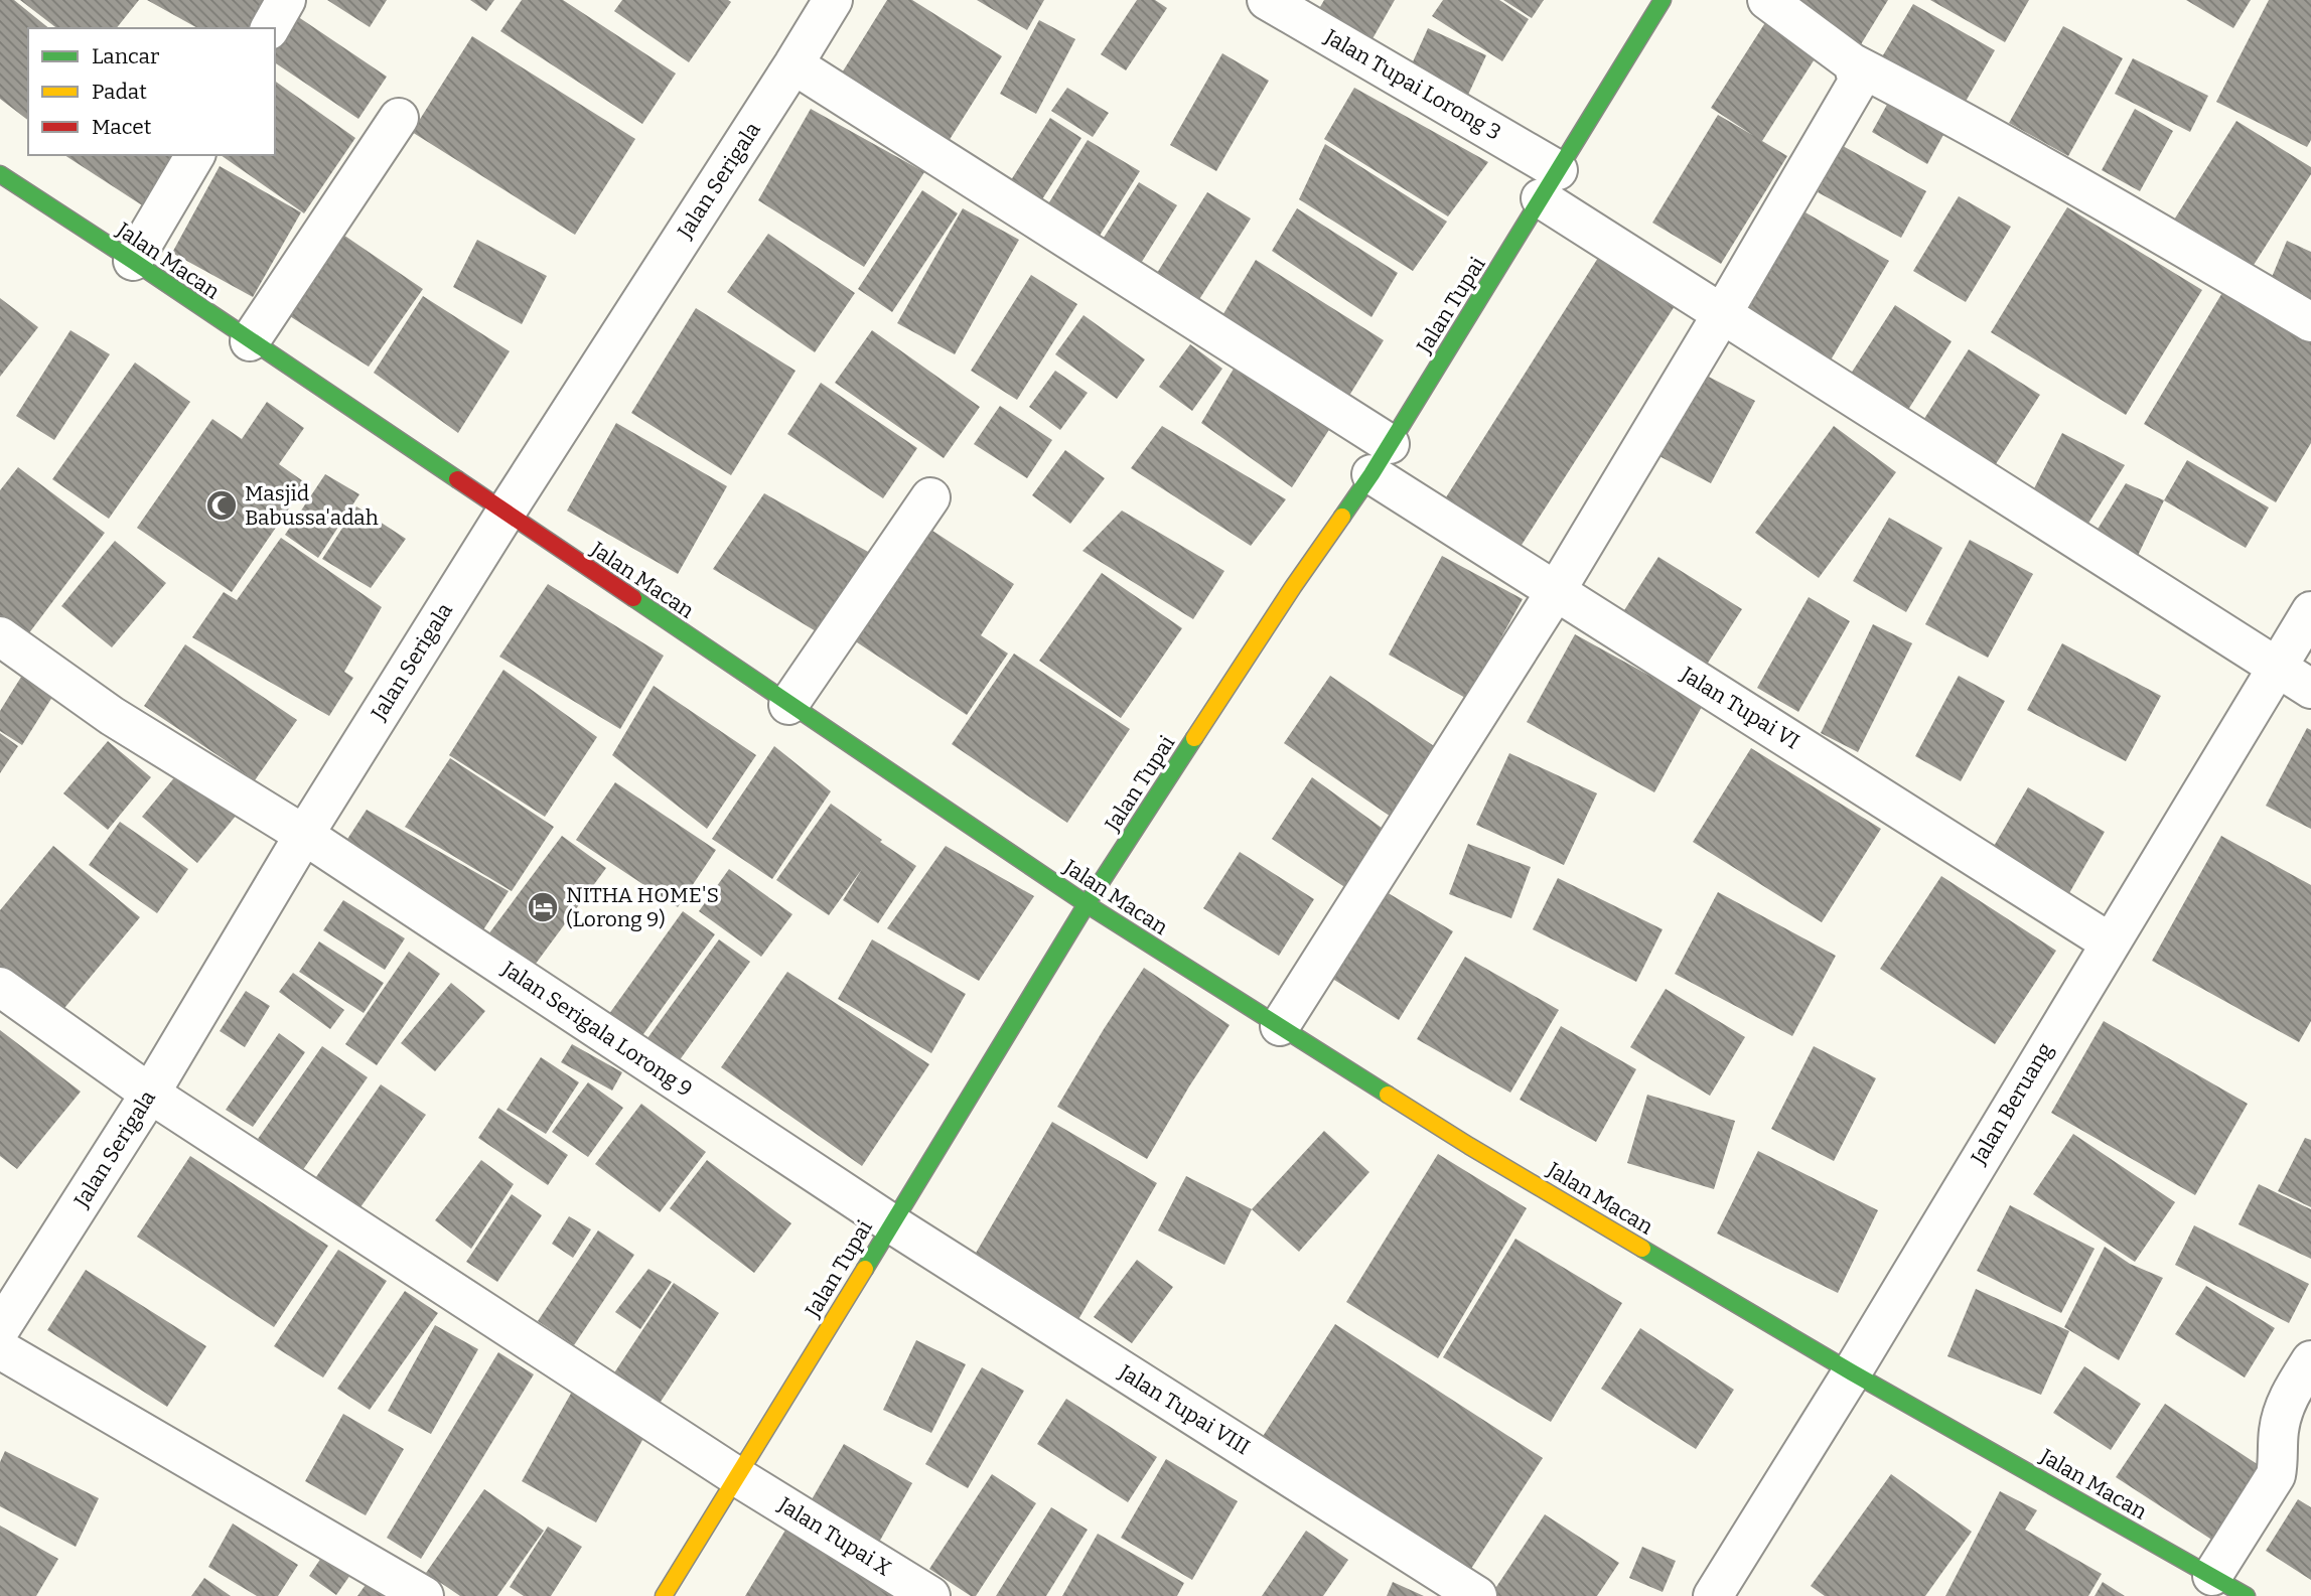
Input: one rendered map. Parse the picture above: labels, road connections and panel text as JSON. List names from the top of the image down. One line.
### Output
{"streets":{"street":["Jalan Tupai Lorong 3","Jalan Serigala","Jalan Macan","Jalan Tupai","Jalan Tupai VI","Jalan Serigala Lorong 9","Jalan Beruang","Jalan Tupai VIII","Jalan Tupai X"]},"crossings":[["Jalan Tupai Lorong 3","Jalan Tupai"],["Jalan Tupai Lorong 3","Jalan Beruang"],["Jalan Serigala","Jalan Macan"],["Jalan Serigala","Jalan Tupai VI"],["Jalan Serigala","Jalan Serigala Lorong 9"],["Jalan Serigala","Jalan Tupai X"],["Jalan Macan","Jalan Tupai"],["Jalan Macan","Jalan Beruang"],["Jalan Tupai","Jalan Tupai VI"],["Jalan Tupai","Jalan Serigala Lorong 9"],["Jalan Tupai","Jalan Tupai VIII"],["Jalan Tupai","Jalan Tupai X"],["Jalan Tupai VI","Jalan Beruang"],["Jalan Serigala Lorong 9","Jalan Tupai VIII"]],"places":{"mosque":["Masjid Babussa'adah"],"hotel":["NITHA HOME'S (Lorong 9)"]},"legend":["Lancar","Padat","Macet"]}
